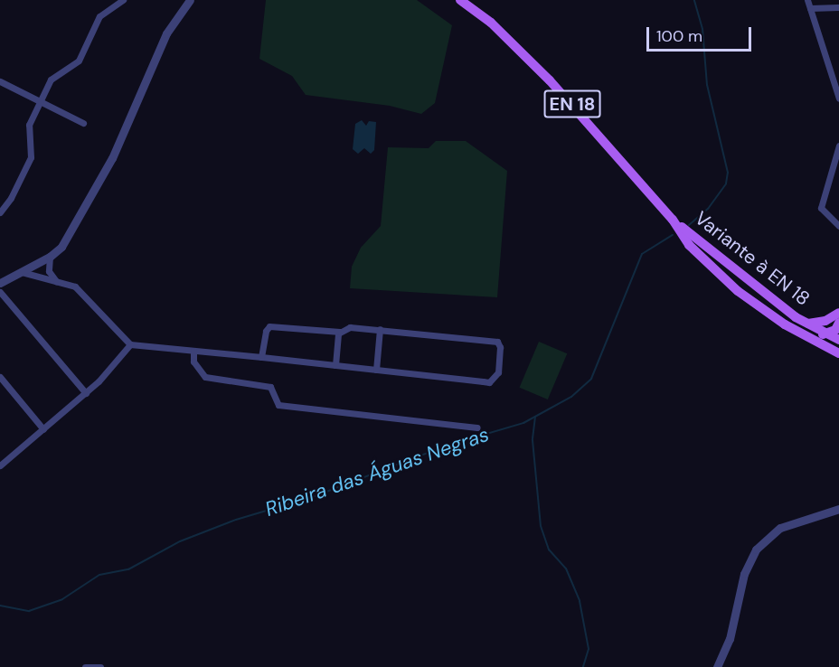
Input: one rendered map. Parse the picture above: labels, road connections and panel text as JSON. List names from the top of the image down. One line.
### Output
{"streets":{"main road":["EN 18","Variante à EN 18"]},"water":["Ribeira das Águas Negras"],"scale_bar":"100 m"}
